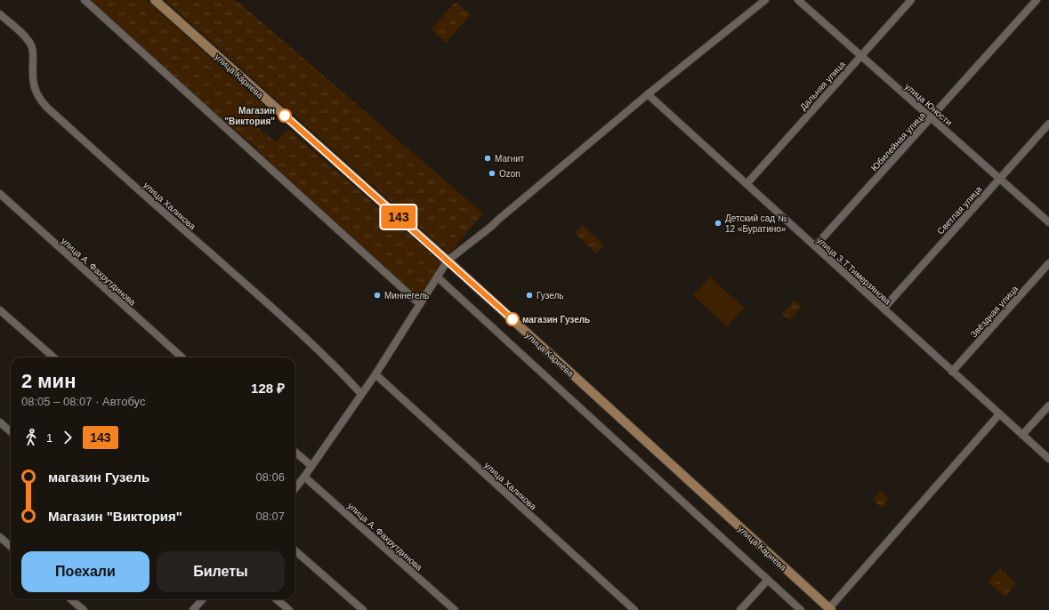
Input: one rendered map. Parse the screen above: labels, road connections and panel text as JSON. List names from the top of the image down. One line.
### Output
{"streets":{"main road":["улица Кариева"],"street":["Дальняя улица","улица Юности","Юбилейная улица","улица Халикова","Светлая улица","улица З.Т.Тимерзянова","улица А. Фахрутдинова","Звёздная улица"]},"crossings":[["Дальняя улица","улица Юности"],["Дальняя улица","улица З.Т.Тимерзянова"],["улица Юности","Юбилейная улица"],["улица Юности","Светлая улица"],["Юбилейная улица","улица З.Т.Тимерзянова"],["Светлая улица","улица З.Т.Тимерзянова"],["улица З.Т.Тимерзянова","Звёздная улица"]],"places":["Магазин \"Виктория\"","Магнит","Ozon","Детский сад № 12 «Буратино»","Миннегель","Гузель","магазин Гузель"],"lines":["bus line 143"],"page":{"on_map":"143","heading":["2 мин","08:05 – 08:07 · Автобус","128 ₽"],"legs":["1","143"],"list":[{"name":"магазин Гузель","value":"08:06"},{"name":"Магазин \"Виктория\"","value":"08:07"}],"buttons":["Поехали","Билеты"]}}
